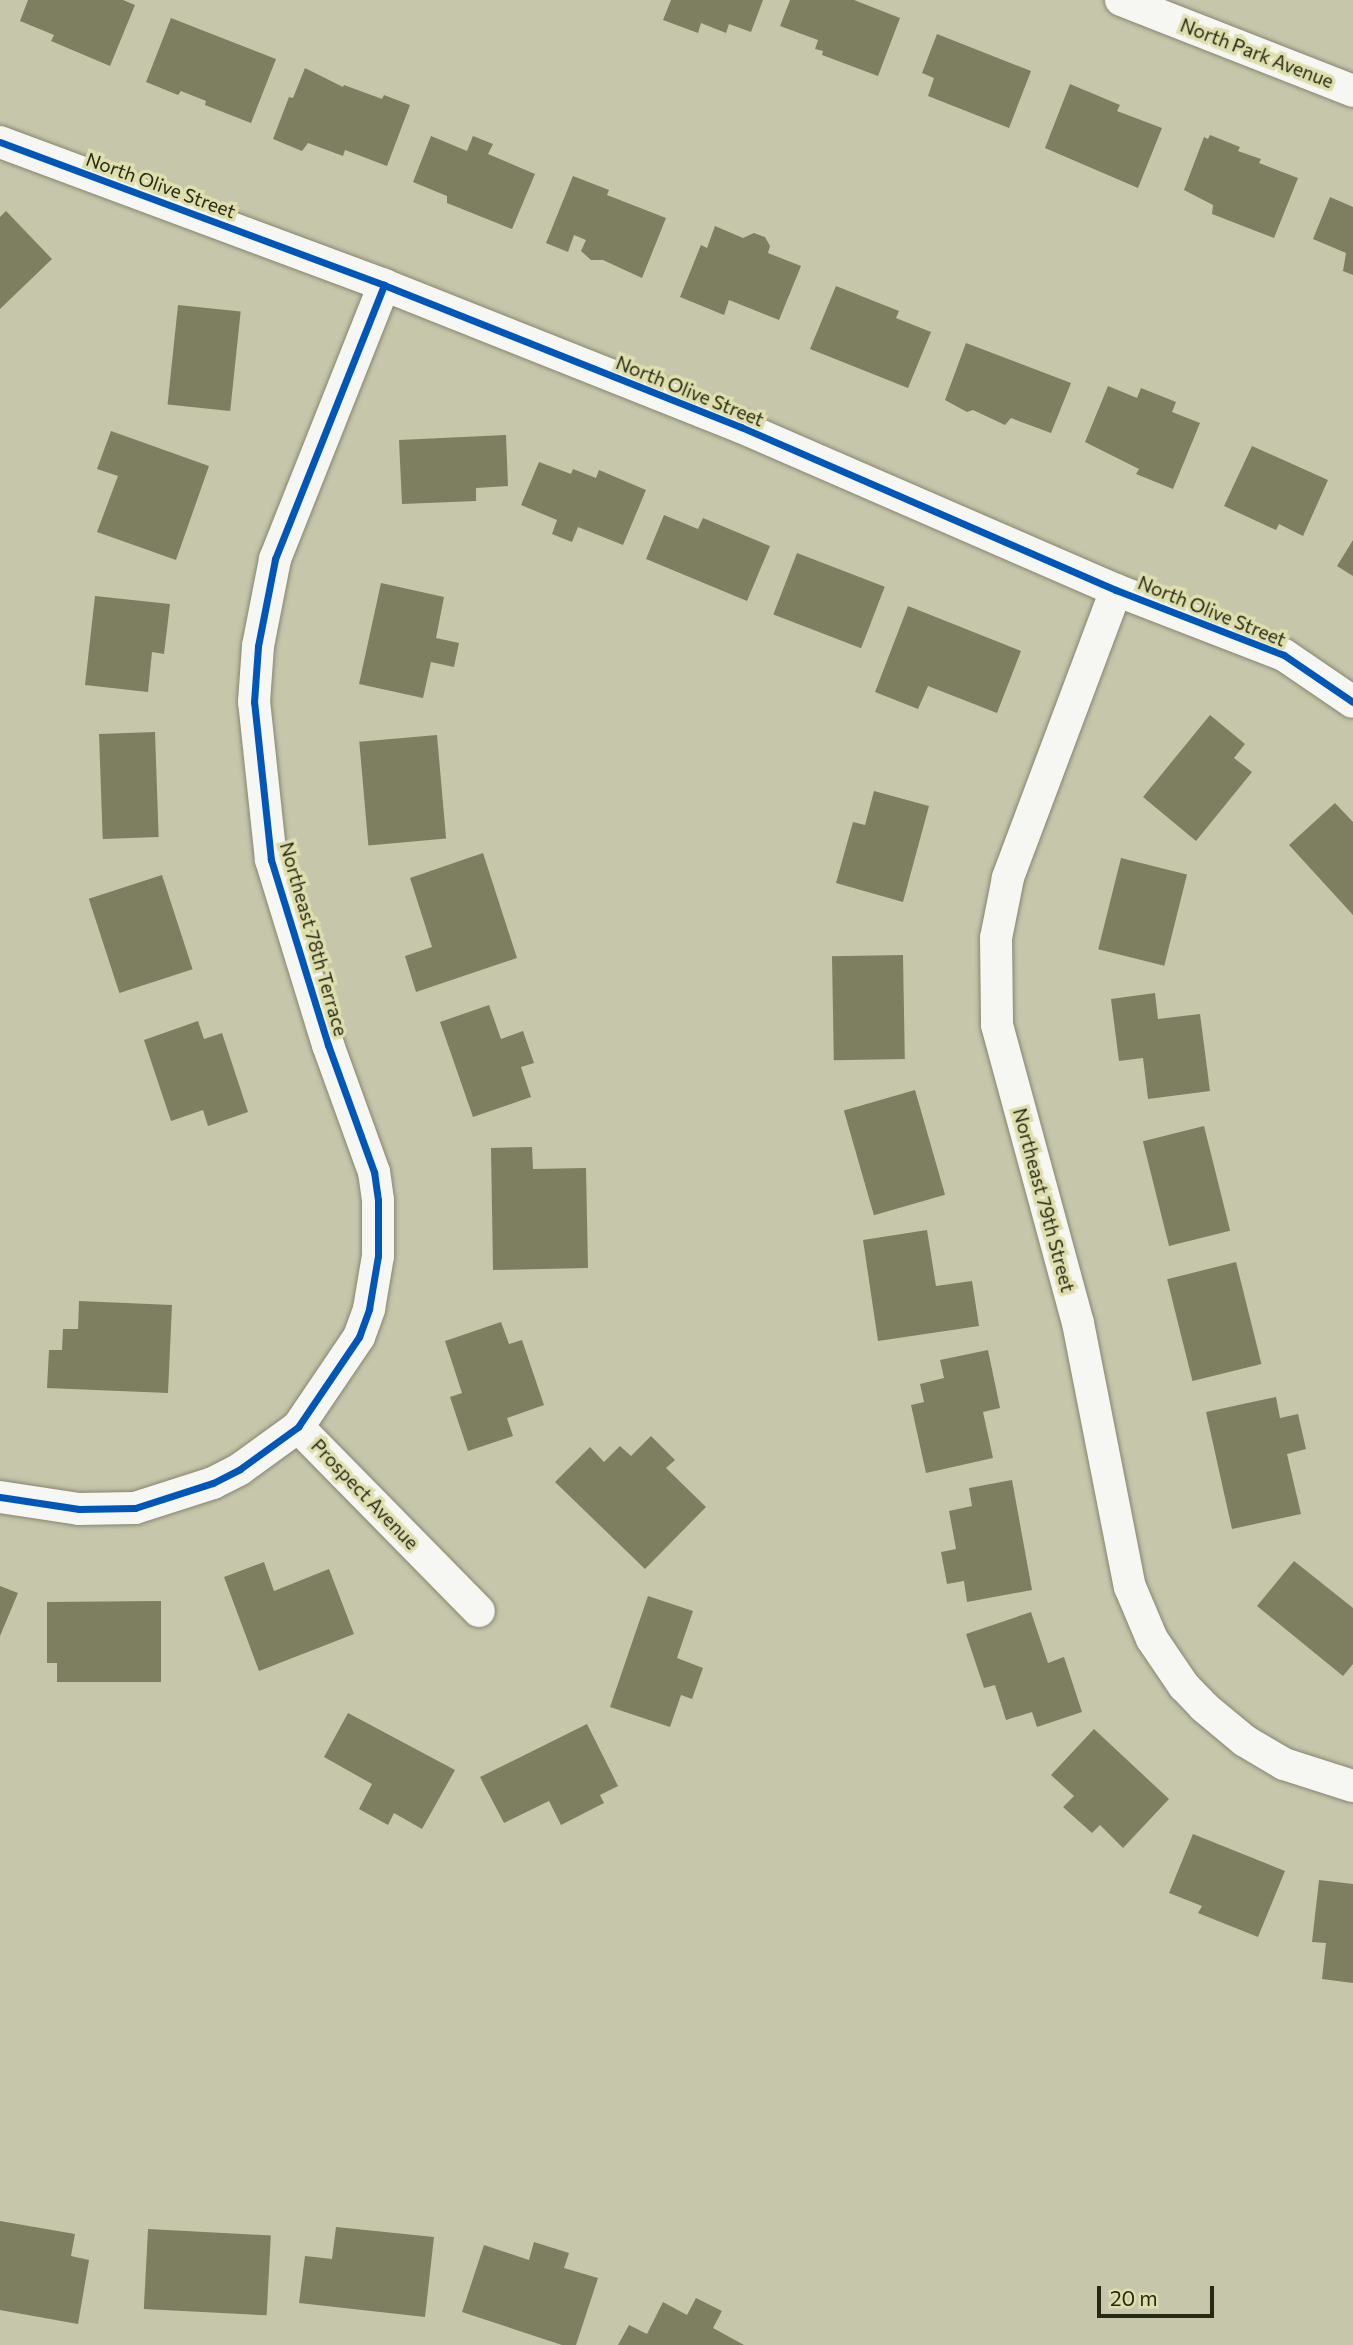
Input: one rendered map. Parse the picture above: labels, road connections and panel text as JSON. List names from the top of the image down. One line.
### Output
{"streets":{"street":["North Park Avenue","North Olive Street","Northeast 78th Terrace","Northeast 79th Street","Prospect Avenue"]},"crossings":[["North Olive Street","Northeast 78th Terrace"],["North Olive Street","Northeast 79th Street"],["Northeast 78th Terrace","Prospect Avenue"]],"scale_bar":"20 m"}
